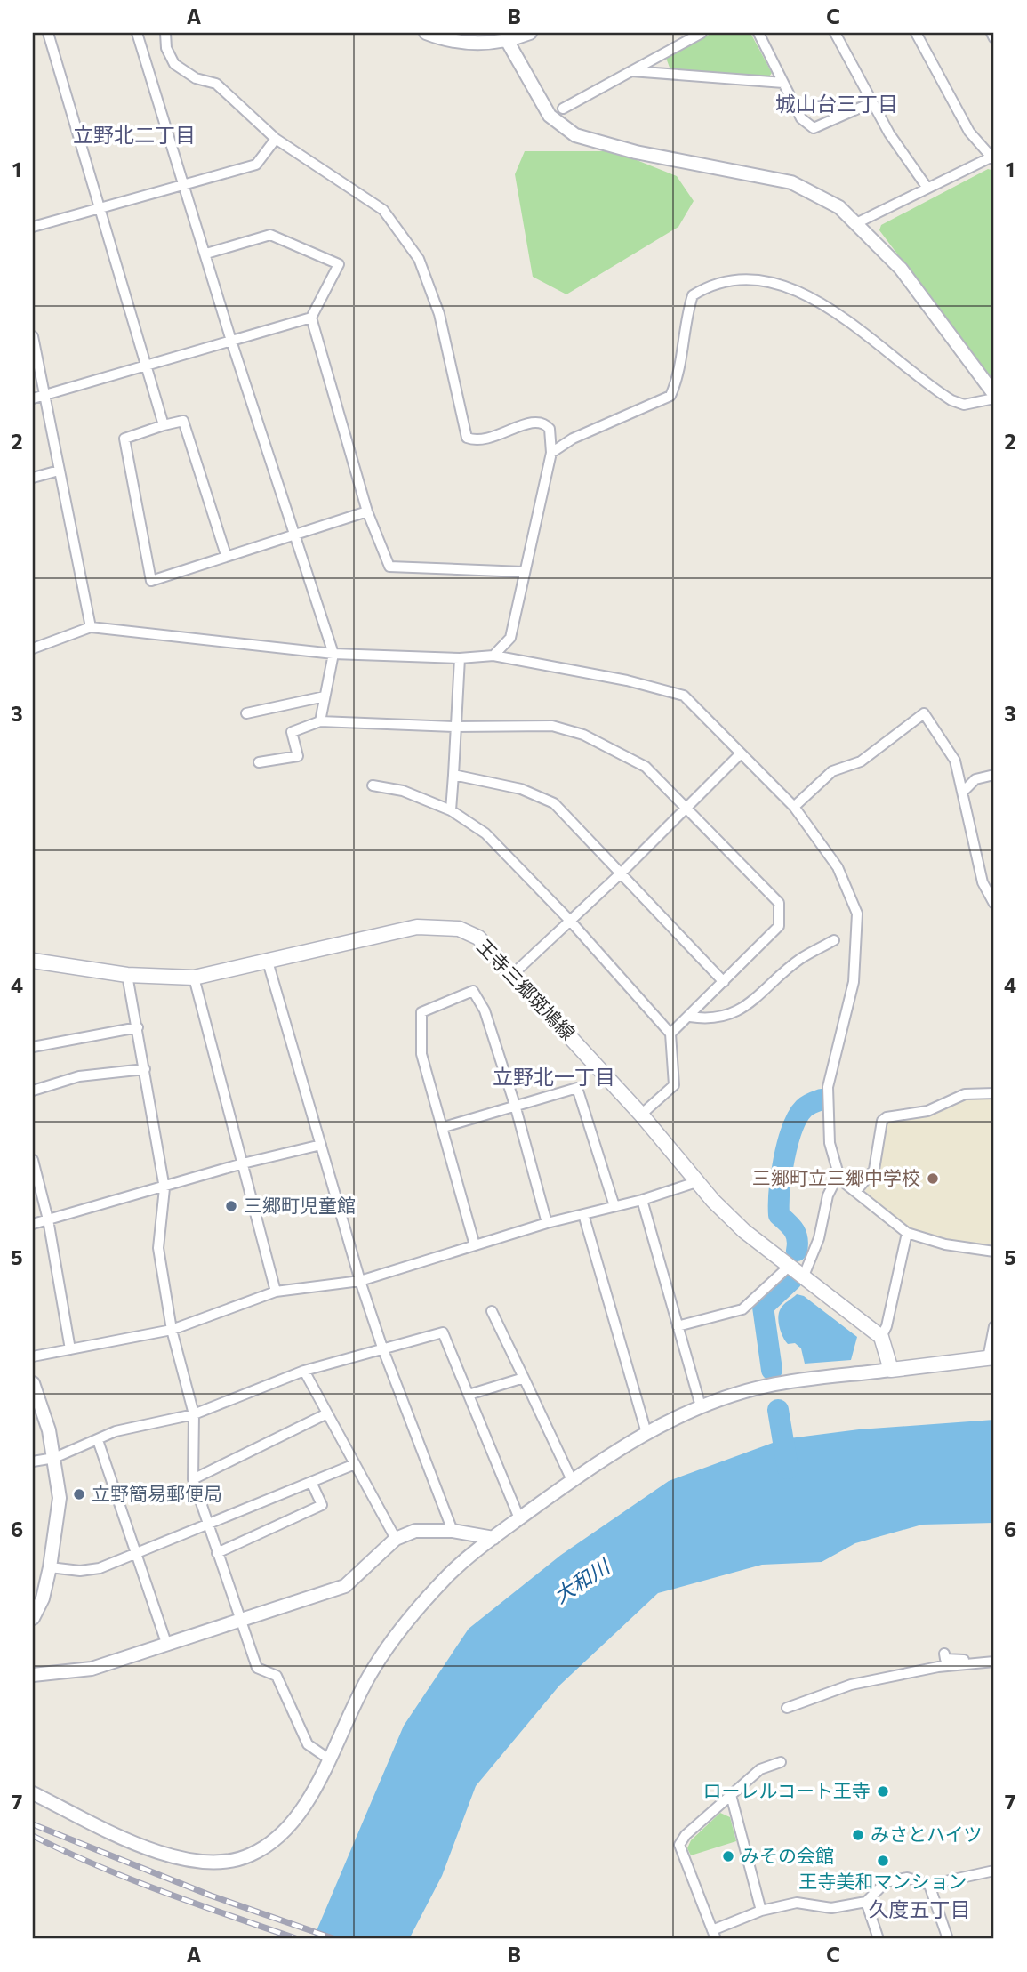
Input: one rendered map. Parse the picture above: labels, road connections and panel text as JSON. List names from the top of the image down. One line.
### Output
{"streets":{"main road":["王寺三郷斑鳩線"]},"districts":["城山台三丁目","立野北二丁目","立野北一丁目","久度五丁目"],"water":["大和川"],"places":["三郷町立三郷中学校","三郷町児童館","立野簡易郵便局","ローレルコート王寺","みさとハイツ","みその会館","王寺美和マンション"],"grid":{"columns":["A","B","C"],"rows":["1","2","3","4","5","6","7"]}}
